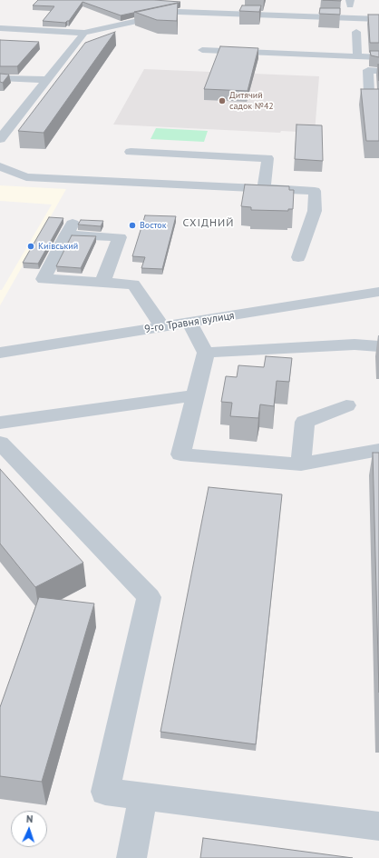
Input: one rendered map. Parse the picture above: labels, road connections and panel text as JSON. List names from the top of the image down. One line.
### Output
{"streets":{"street":["9-го Травня вулиця"]},"districts":["СХІДНИЙ"],"places":["Дитячий садок №42","Восток","Київський"],"north":"top"}
